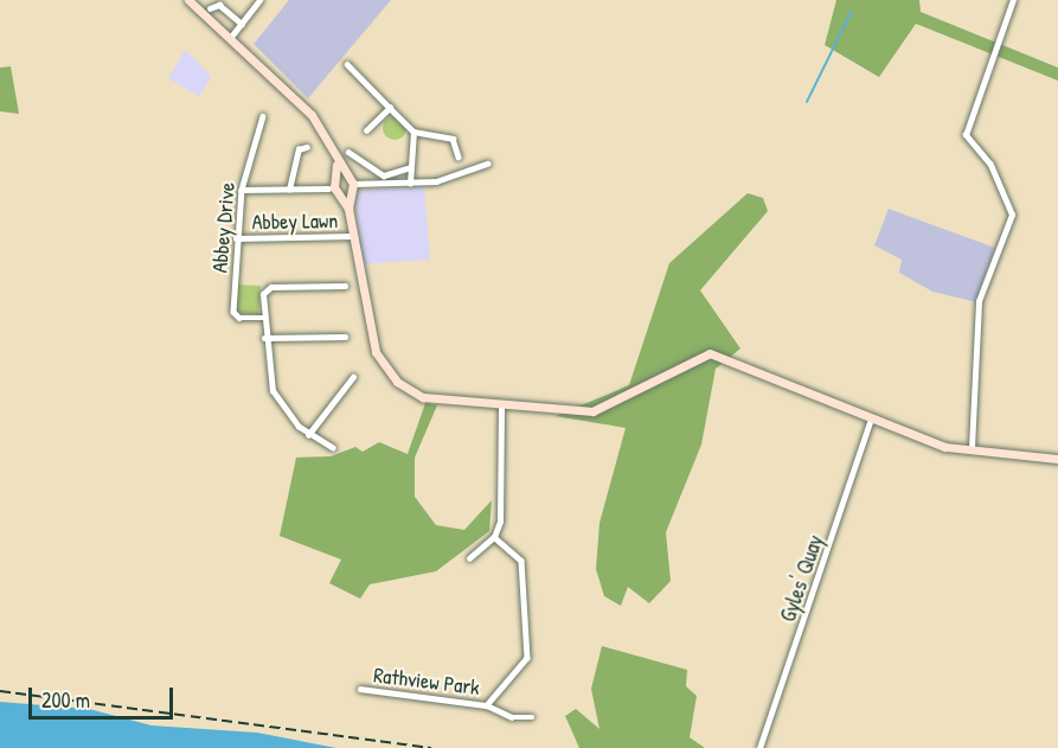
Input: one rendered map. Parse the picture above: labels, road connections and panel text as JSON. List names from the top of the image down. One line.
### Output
{"streets":{"street":["Abbey Lawn","Abbey Drive","Gyles' Quay","Rathview Park"]},"crossings":[["Abbey Lawn","Abbey Drive"]],"scale_bar":"200 m"}
